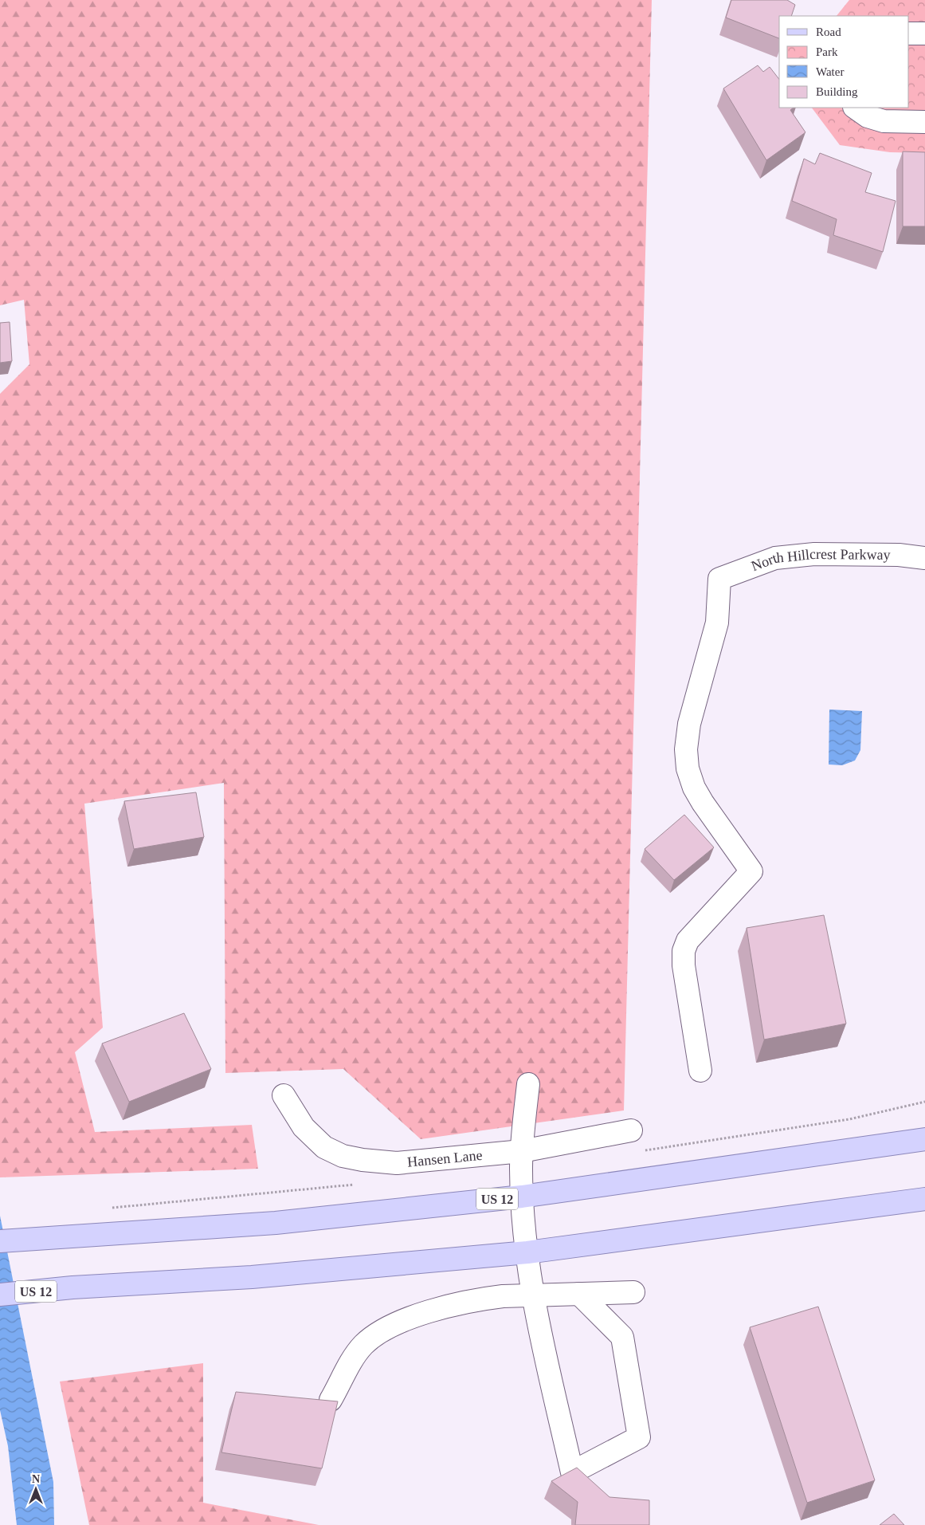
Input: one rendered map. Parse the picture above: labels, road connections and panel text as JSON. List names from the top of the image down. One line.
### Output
{"streets":{"main road":["US 12"],"street":["North Hillcrest Parkway","Hansen Lane"]},"legend":["Road","Park","Water","Building"],"north":"top"}
